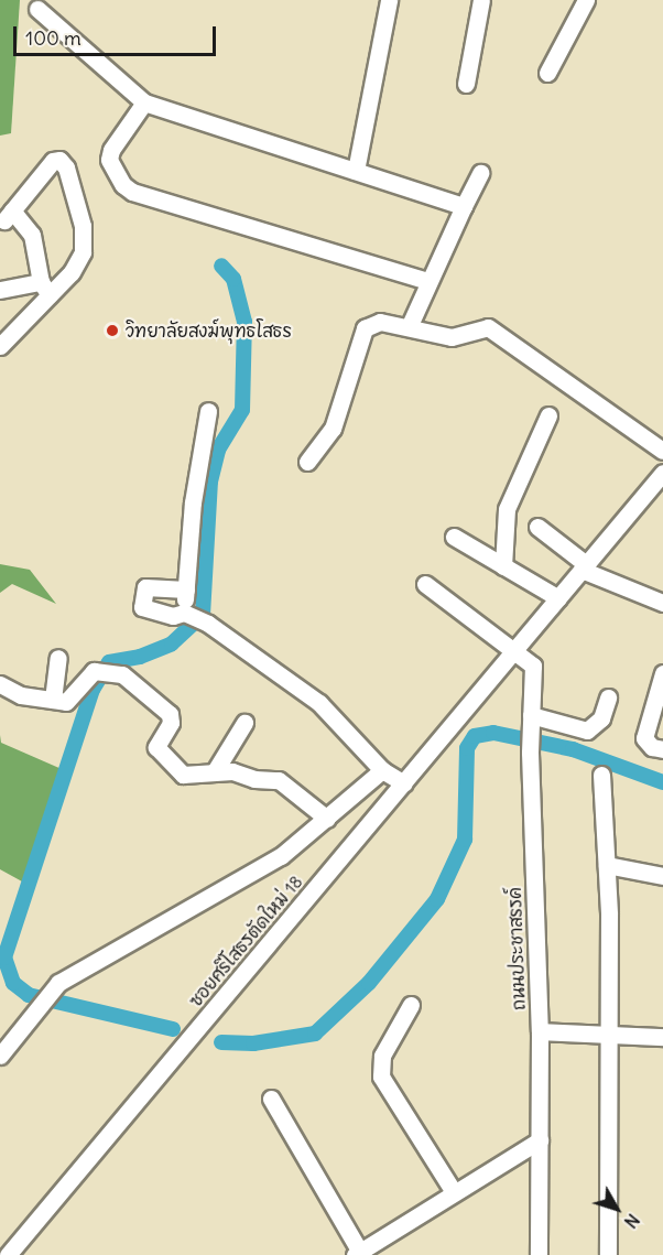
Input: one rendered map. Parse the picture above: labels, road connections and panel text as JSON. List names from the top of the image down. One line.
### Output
{"streets":{"street":["ซอยศรีโสธรตัดใหม่ 18","ถนนประชาสรรค์"]},"crossings":[["ซอยศรีโสธรตัดใหม่ 18","ถนนประชาสรรค์"]],"places":["วิทยาลัยสงฆ์พุทธโสธร"],"scale_bar":"100 m","north":"bottom right"}
